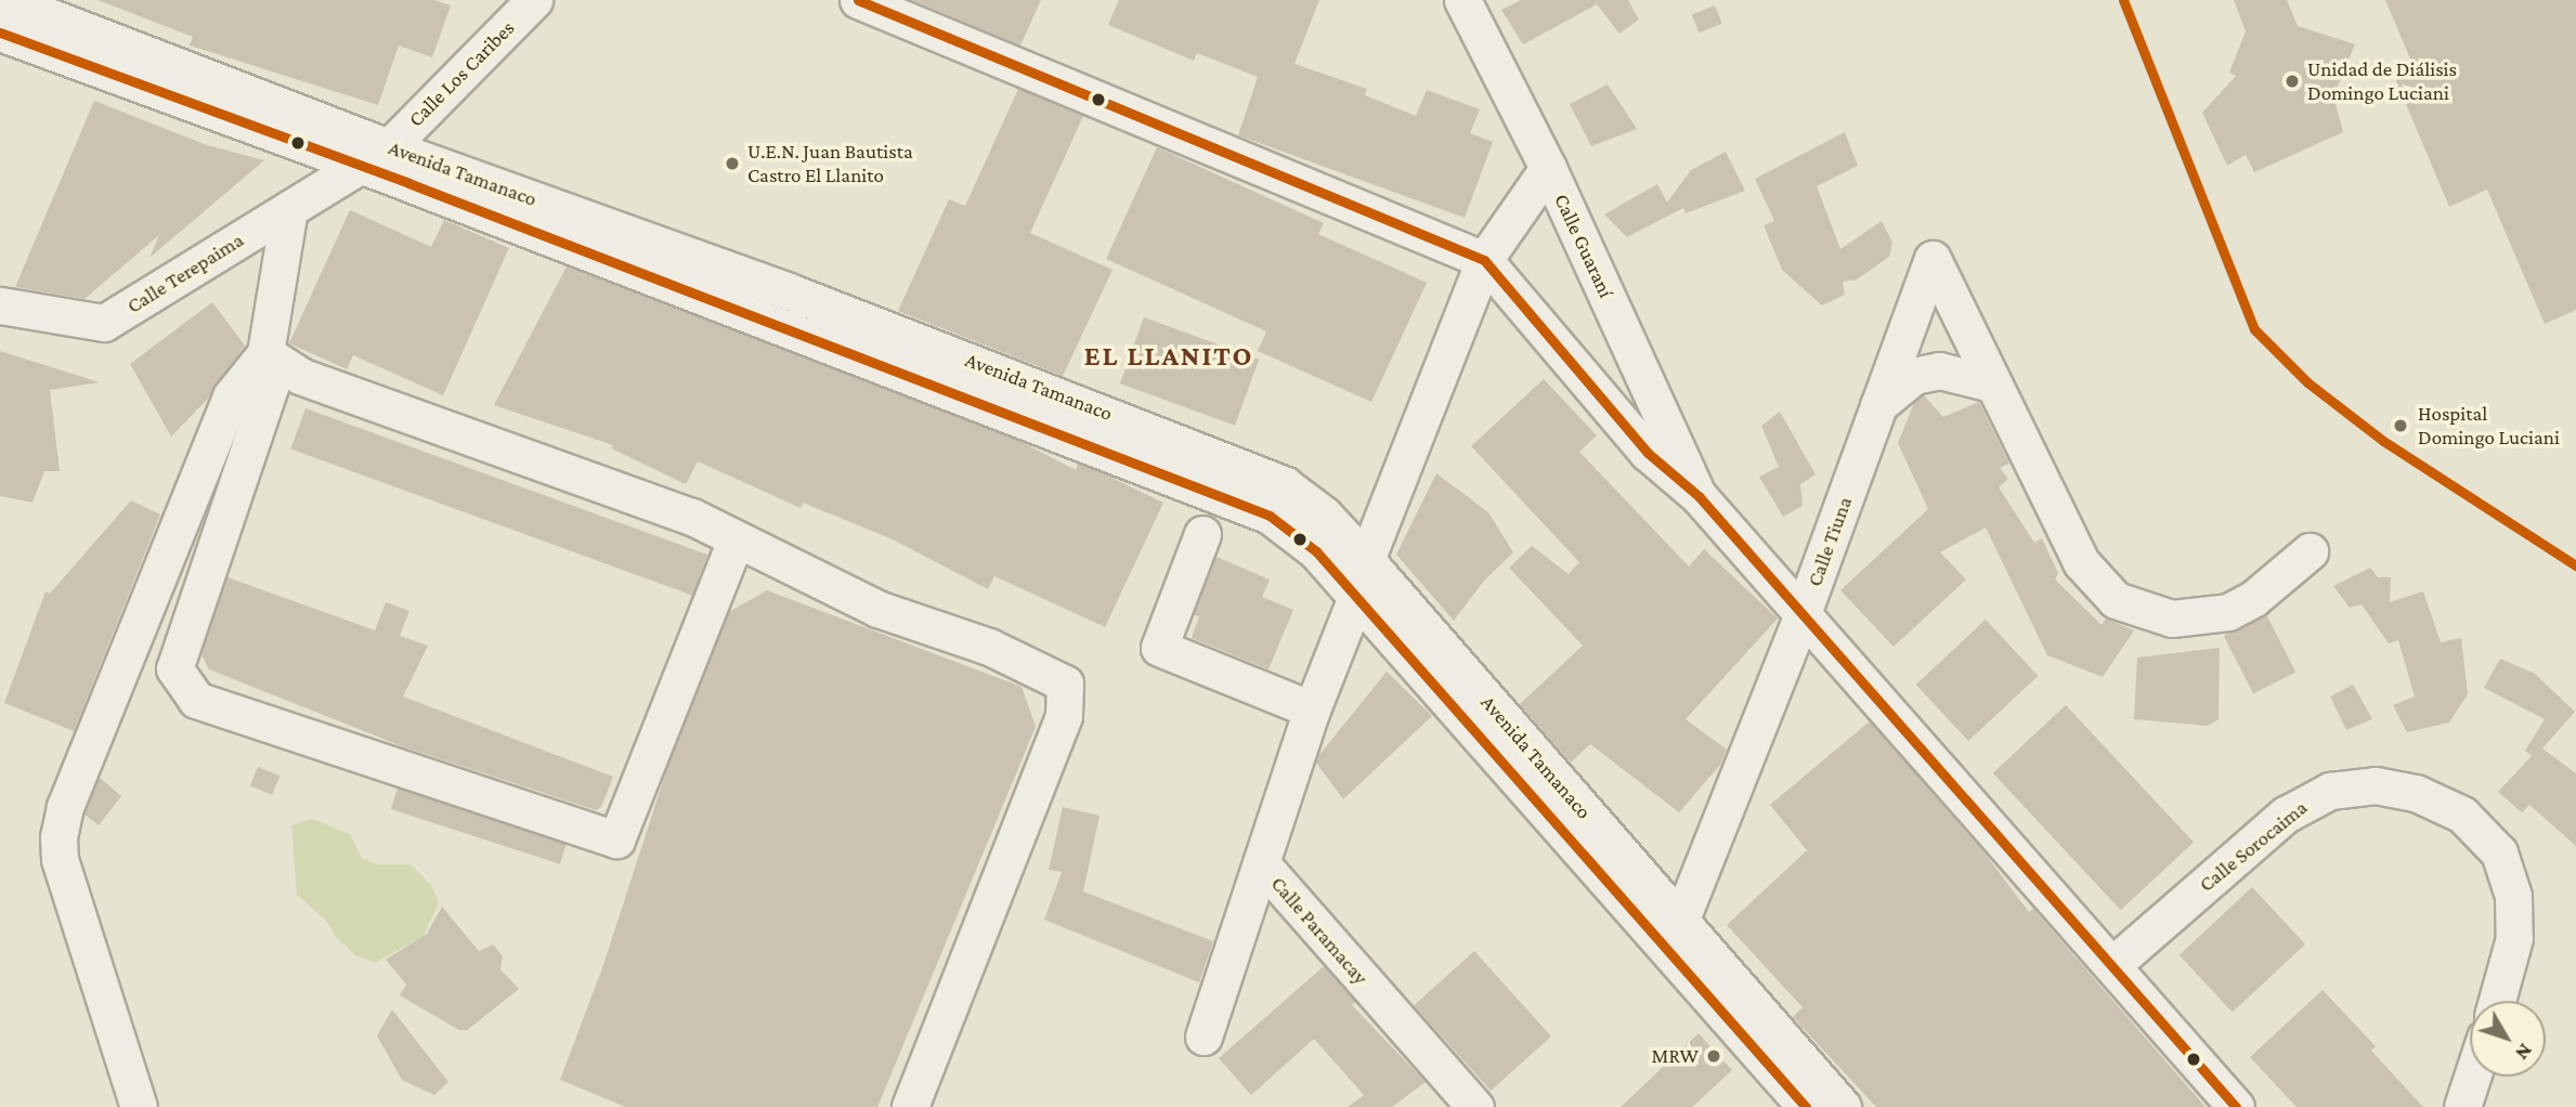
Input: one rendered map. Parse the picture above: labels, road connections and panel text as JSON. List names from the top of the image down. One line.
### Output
{"streets":{"street":["Calle Los Caribes","Avenida Tamanaco","Calle Guaraní","Calle Terepaima","Calle Tiuna","Calle Sorocaima","Calle Paramacay"]},"crossings":[["Calle Los Caribes","Avenida Tamanaco"],["Calle Los Caribes","Calle Terepaima"],["Avenida Tamanaco","Calle Terepaima"],["Avenida Tamanaco","Calle Tiuna"],["Avenida Tamanaco","Calle Paramacay"]],"districts":["EL LLANITO"],"places":["Unidad de Diálisis Domingo Luciani","U.E.N. Juan Bautista Castro El Llanito","Hospital Domingo Luciani","MRW"],"north":"bottom right"}
